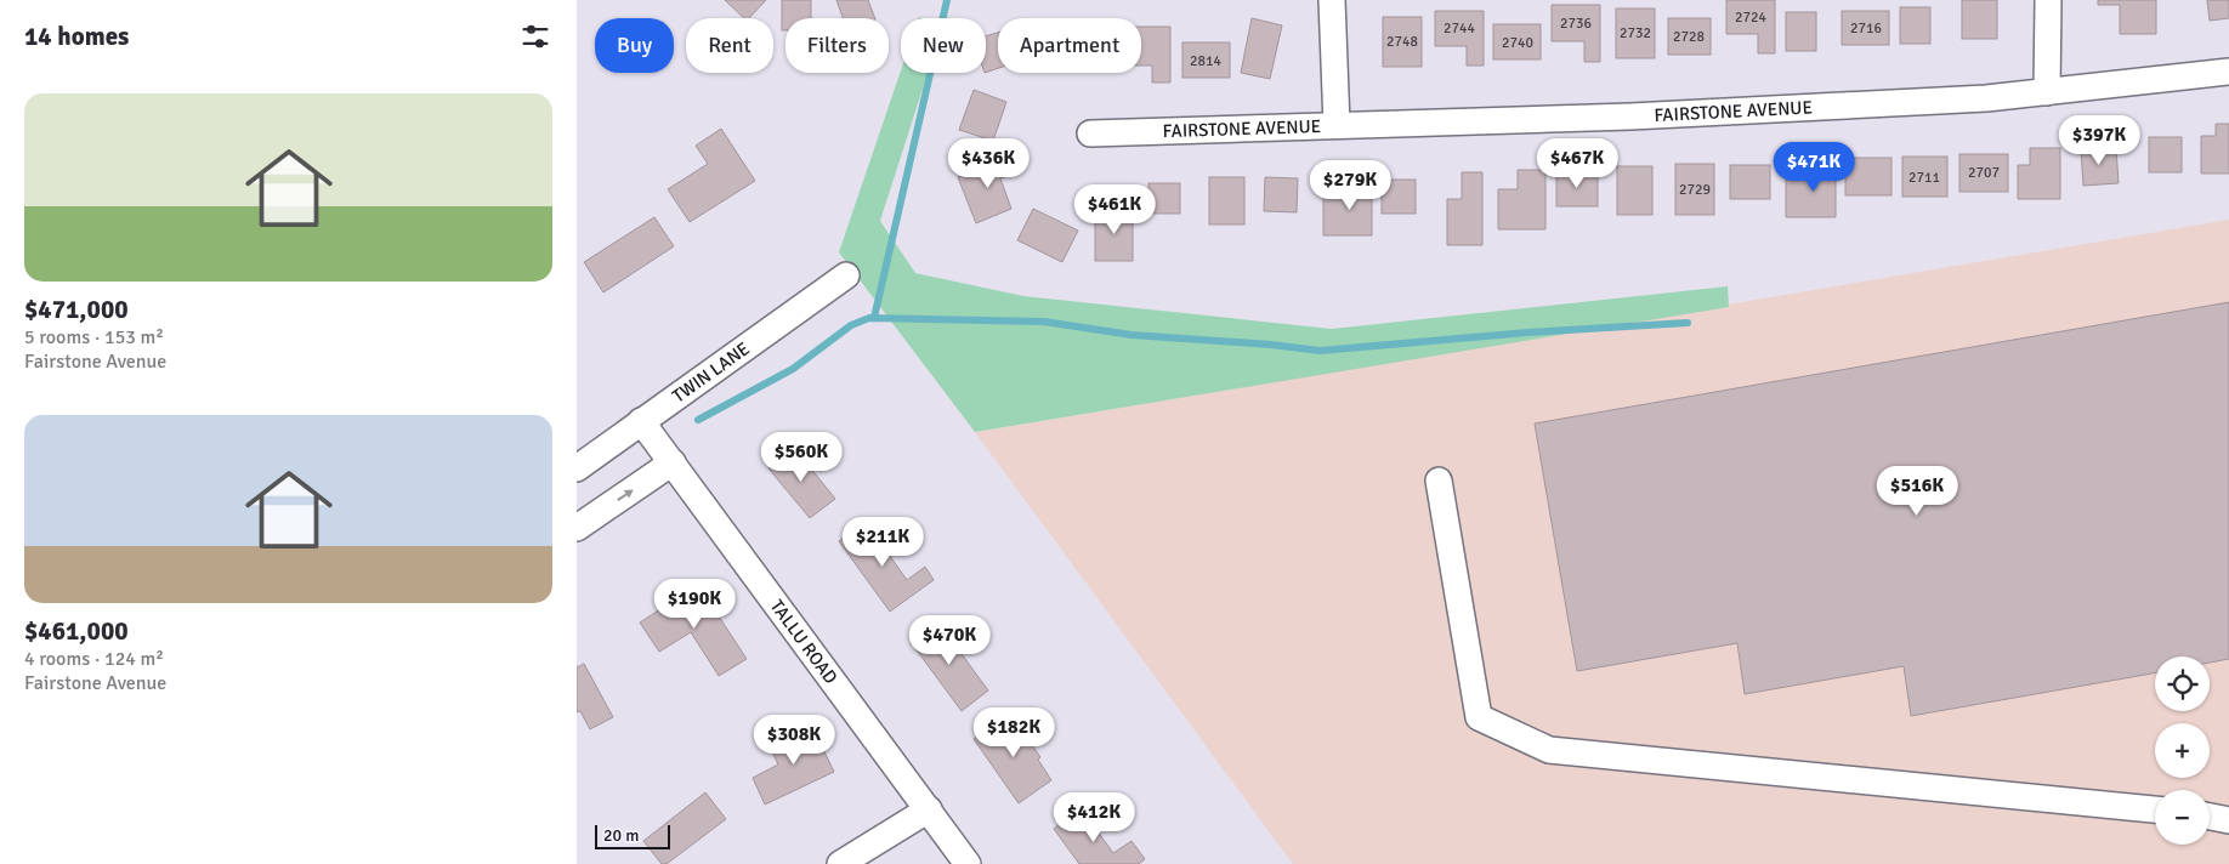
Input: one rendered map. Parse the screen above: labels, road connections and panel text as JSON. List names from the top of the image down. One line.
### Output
{"streets":{"street":["FAIRSTONE AVENUE","TWIN LANE","TALLU ROAD"]},"crossings":[["TWIN LANE","TALLU ROAD"]],"house_numbers":["2724","2736","2744","2716","2732","2728","2748","2740","2814","2707","2711","2729"],"scale_bar":"20 m","page":{"heading":"14 homes","chip":["Buy","Rent","Filters","New","Apartment"],"list":[{"name":"$471,000","note":"5 rooms · 153 m² · Fairstone Avenue"},{"name":"$461,000","note":"4 rooms · 124 m² · Fairstone Avenue"}],"price":["$397K","$436K","$467K","$471K","$279K","$461K","$560K","$516K","$211K","$190K","$470K","$182K","$308K","$412K"],"map_buttons":["+","−"],"scale":"20 m"}}
